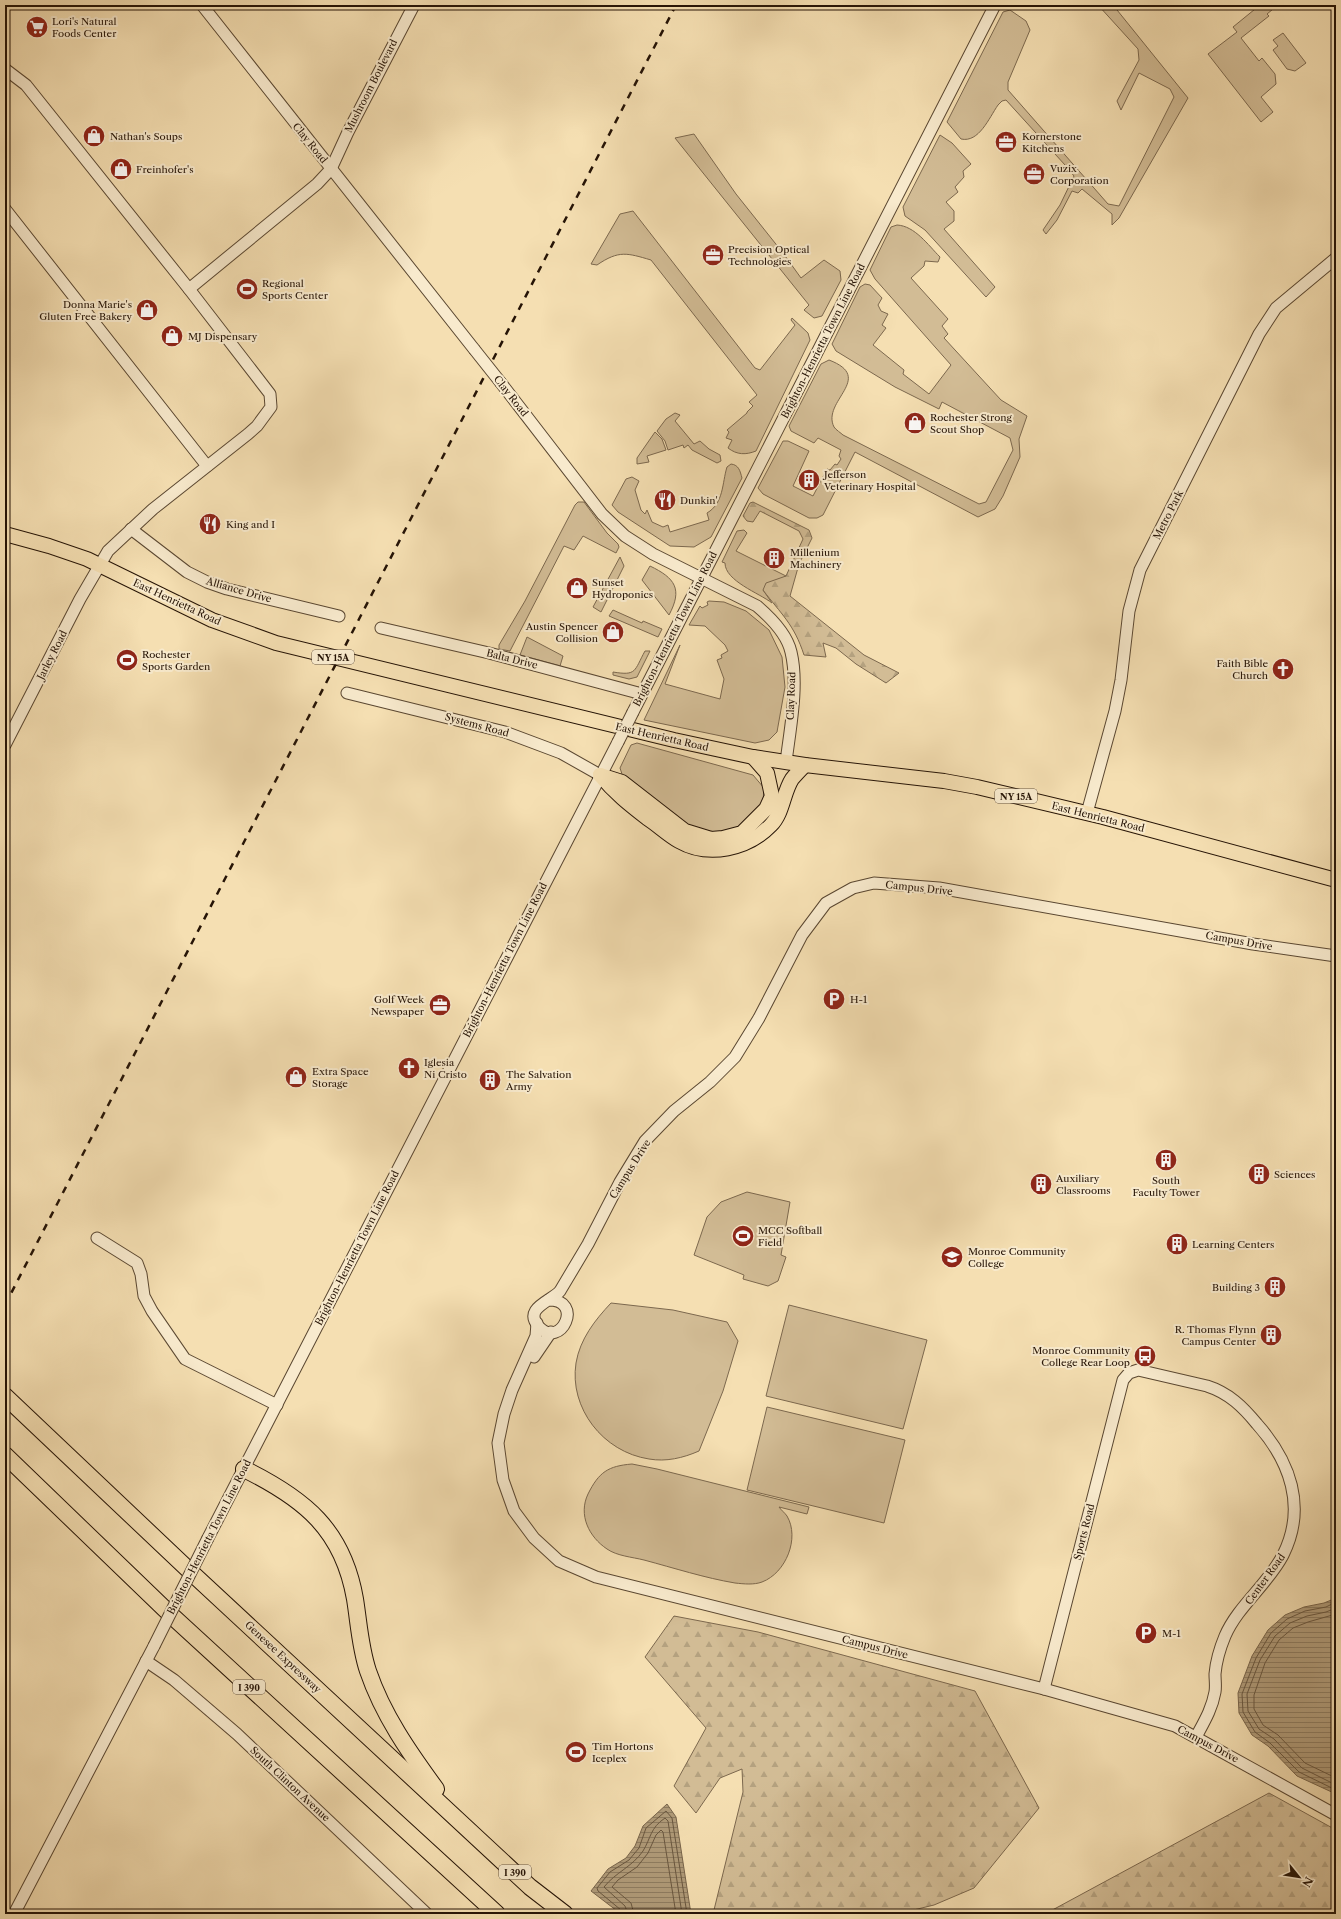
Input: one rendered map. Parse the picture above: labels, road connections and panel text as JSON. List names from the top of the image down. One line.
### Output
{"streets":{"highway":["Genesee Expressway","I 390"],"main road":["East Henrietta Road","NY 15A"],"street":["Mushroom Boulevard","Clay Road","Brighton-Henrietta Town Line Road","Metro Park","Alliance Drive","Jarley Road","Balta Drive","Systems Road","Campus Drive","Sports Road","Center Road","South Clinton Avenue"]},"crossings":[["Mushroom Boulevard","Clay Road"],["Clay Road","Brighton-Henrietta Town Line Road"],["Clay Road","East Henrietta Road"],["Brighton-Henrietta Town Line Road","Balta Drive"],["Brighton-Henrietta Town Line Road","Systems Road"],["Brighton-Henrietta Town Line Road","South Clinton Avenue"],["Metro Park","East Henrietta Road"],["East Henrietta Road","Jarley Road"],["Campus Drive","Sports Road"],["Campus Drive","Center Road"],["Sports Road","Center Road"]],"places":{"supermarket":["Lori's Natural Foods Center"],"shop":["Nathan's Soups","Freinhofer's","Donna Marie's Gluten Free Bakery","MJ Dispensary","Rochester Strong Scout Shop","Sunset Hydroponics","Austin Spencer Collision","Extra Space Storage"],"office":["Kornerstone Kitchens","Vuzix Corporation","Precision Optical Technologies","Golf Week Newspaper"],"sports":["Regional Sports Center","Rochester Sports Garden","MCC Softball Field","Tim Hortons Iceplex"],"building":["Jefferson Veterinary Hospital","Millenium Machinery","The Salvation Army","South Faculty Tower","Sciences","Auxiliary Classrooms","Learning Centers","Building 3","R. Thomas Flynn Campus Center"],"restaurant":["Dunkin'","King and I"],"church":["Faith Bible Church","Iglesia Ni Cristo"],"parking":["H-1","M-1"],"school or university":["Monroe Community College"],"bus stop":["Monroe Community College Rear Loop"]},"north":"bottom right"}
